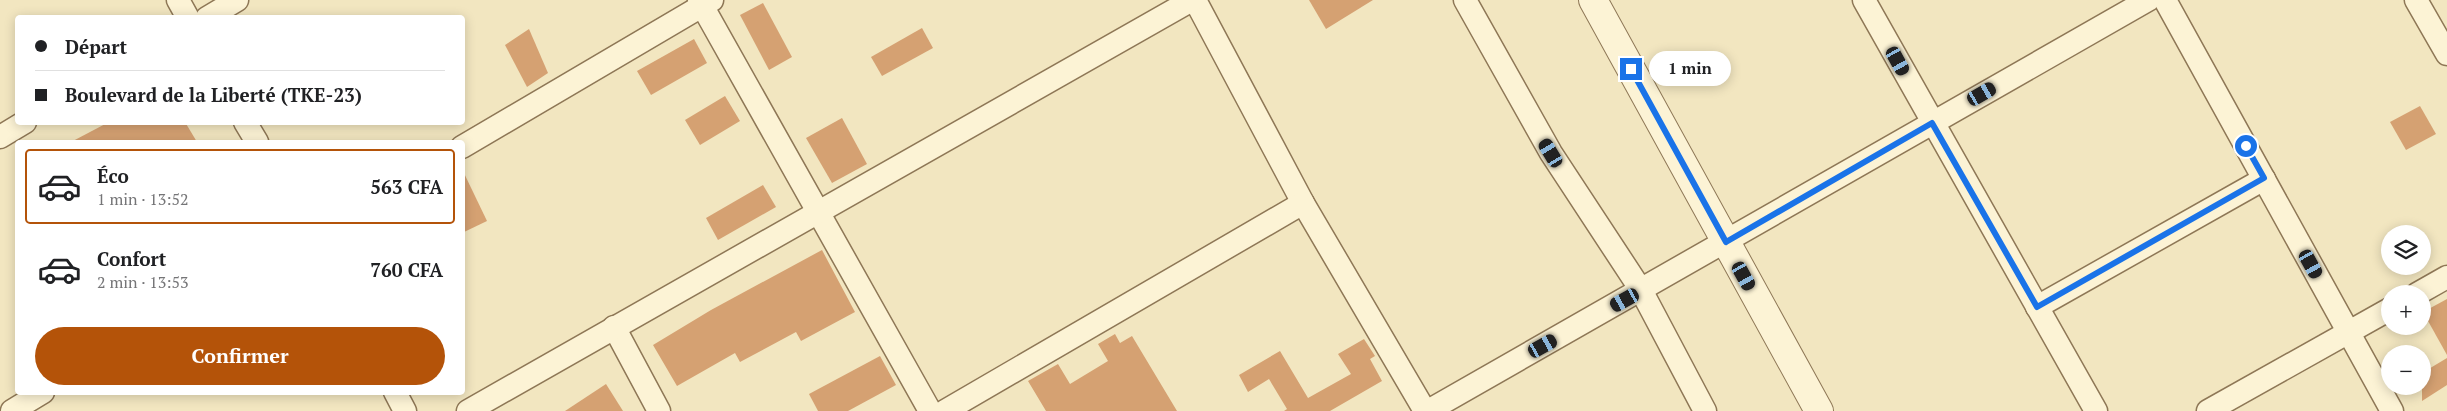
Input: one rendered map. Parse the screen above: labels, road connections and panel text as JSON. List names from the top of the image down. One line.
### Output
{"page":{"banner":["Départ","Boulevard de la Liberté (TKE-23)"],"bubble":"1 min","list":[{"name":"Éco","note":"1 min · 13:52","value":"563 CFA"},{"name":"Confort","note":"2 min · 13:53","value":"760 CFA"}],"map_buttons":["+","−"],"buttons":"Confirmer"}}
